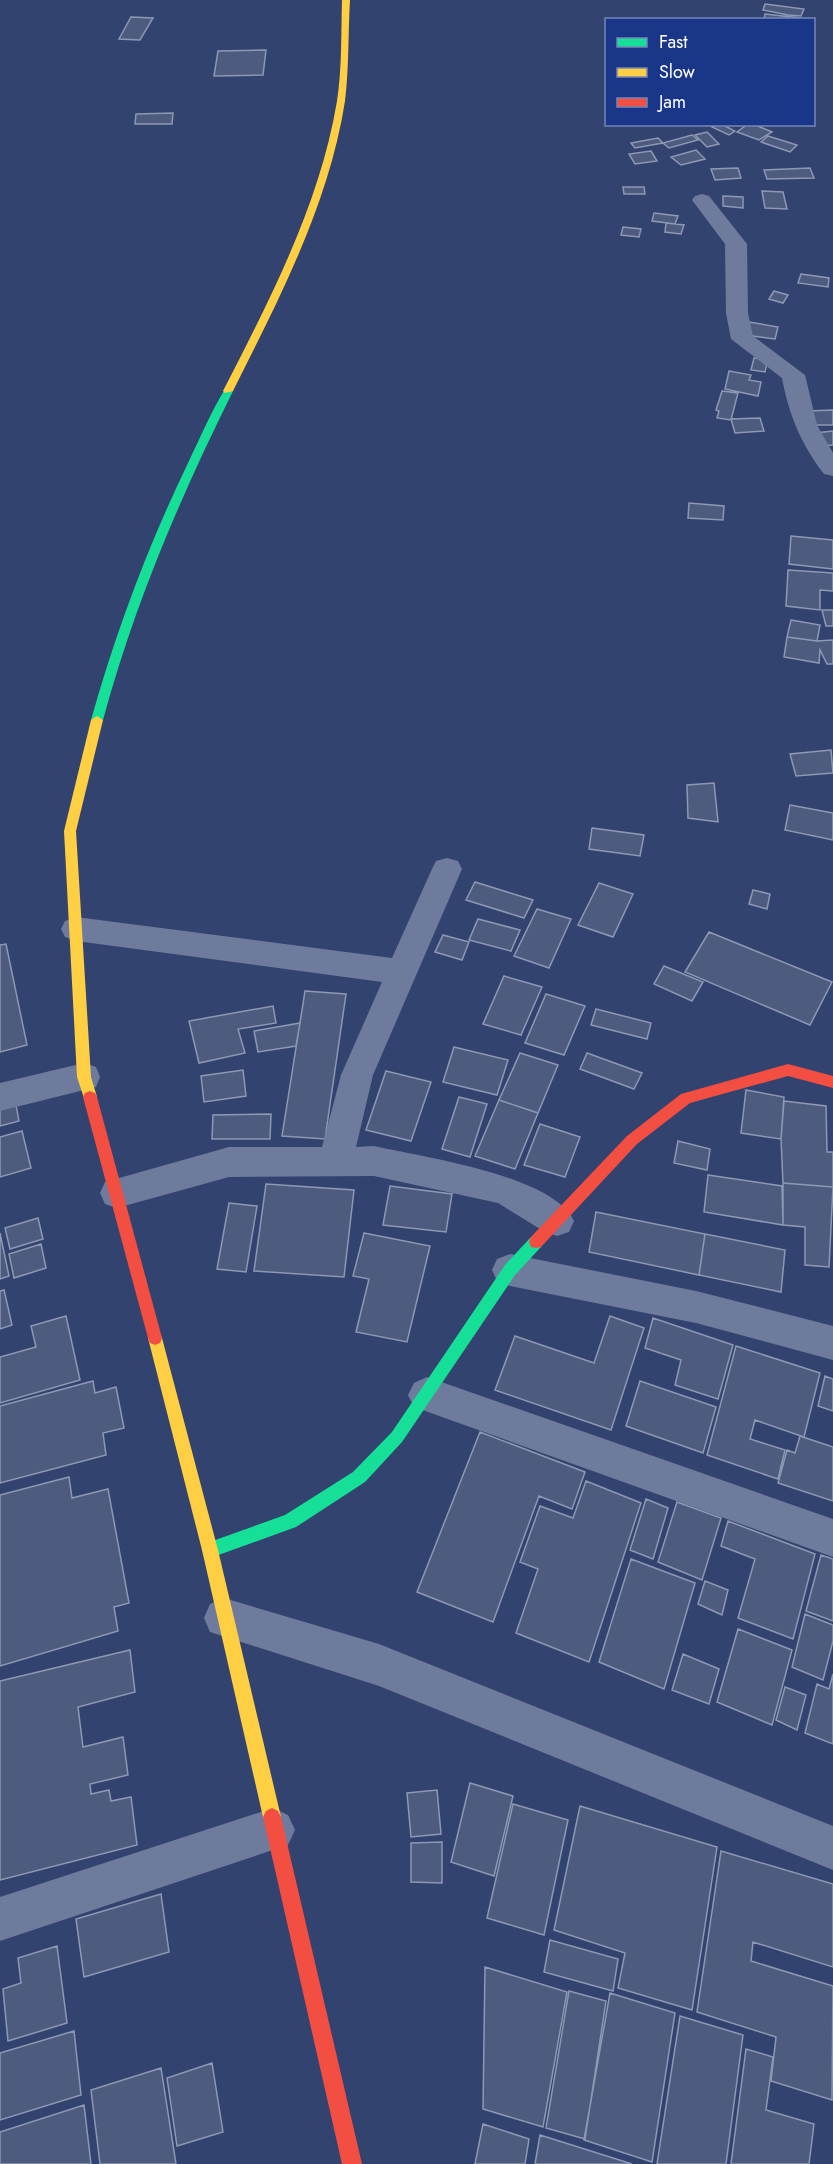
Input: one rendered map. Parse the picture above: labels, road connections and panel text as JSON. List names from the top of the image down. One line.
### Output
{"legend":["Fast","Slow","Jam"]}
